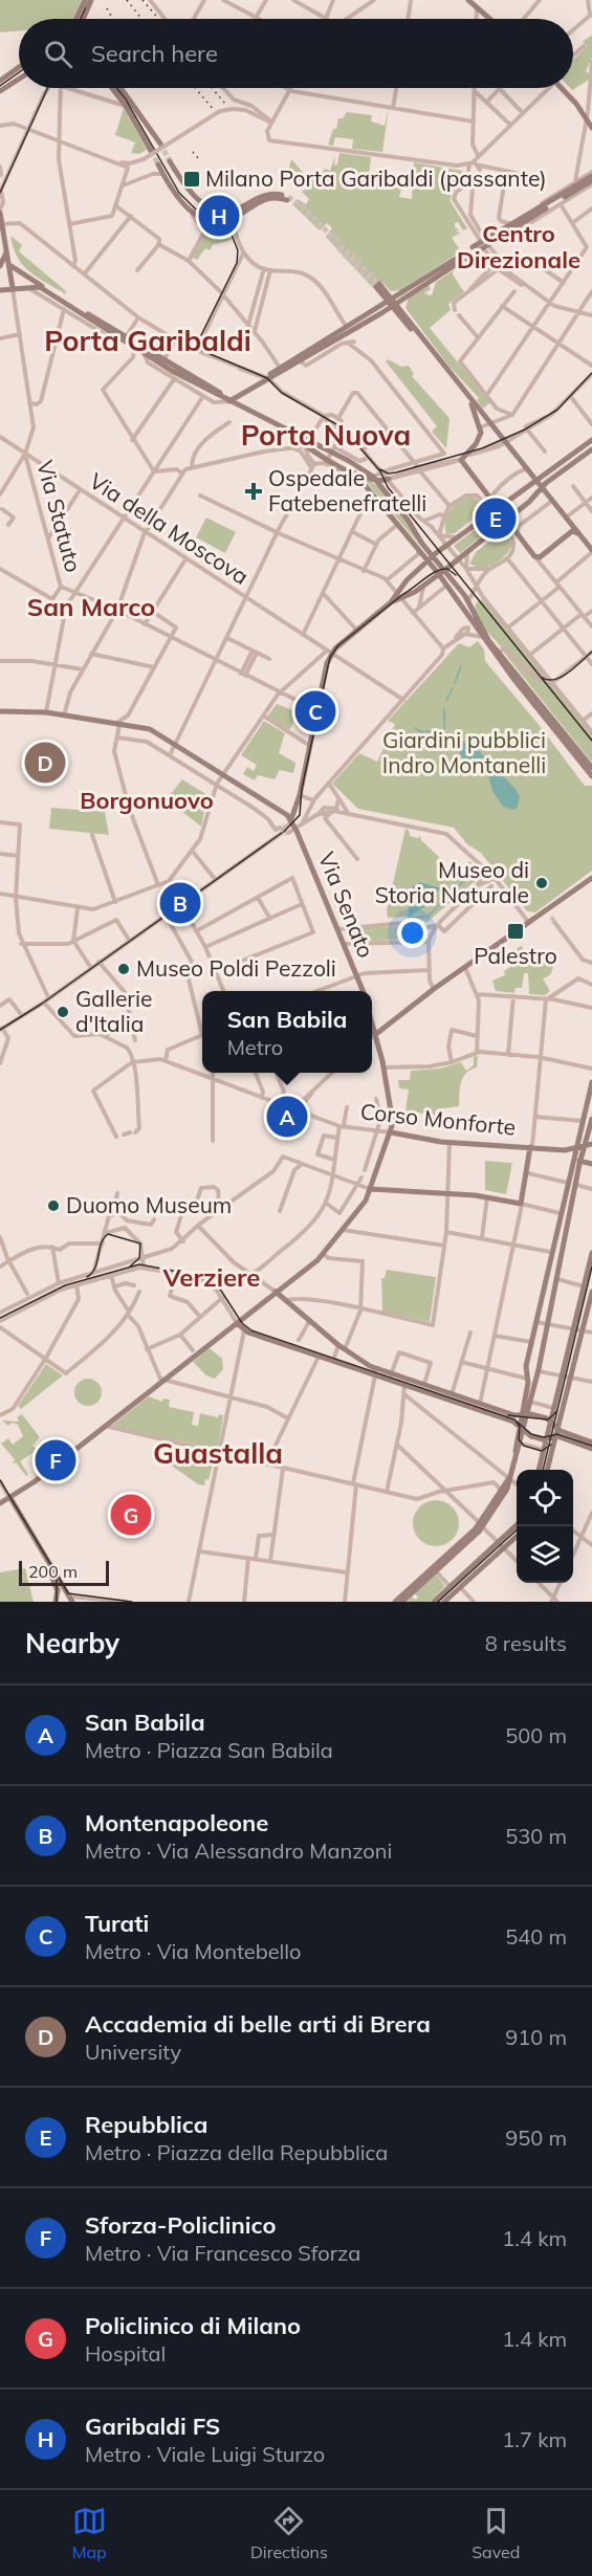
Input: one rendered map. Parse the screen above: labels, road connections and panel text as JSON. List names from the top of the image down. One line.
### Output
{"streets":{"street":["Via Statuto","Via della Moscova","Via Senato","Corso Monforte"]},"crossings":[["Via Statuto","Via della Moscova"]],"districts":["Centro Direzionale","Porta Garibaldi","Porta Nuova","San Marco","Borgonuovo","Verziere","Guastalla"],"parks":["Giardini pubblici Indro Montanelli"],"places":{"transit":["Milano Porta Garibaldi (passante)","Palestro"],"health":["Ospedale Fatebenefratelli"],"other":["Museo di Storia Naturale","Museo Poldi Pezzoli","Gallerie d'Italia","Duomo Museum"]},"scale_bar":"200 m","page":{"search":"Search here","pins":["H","E","C","D","B","A","F","G"],"popup":["San Babila","Metro"],"scale":"200 m","heading":["Nearby","8 results"],"list":[{"mark":"A","name":"San Babila","note":"Metro · Piazza San Babila","value":"500 m"},{"mark":"B","name":"Montenapoleone","note":"Metro · Via Alessandro Manzoni","value":"530 m"},{"mark":"C","name":"Turati","note":"Metro · Via Montebello","value":"540 m"},{"mark":"D","name":"Accademia di belle arti di Brera","note":"University","value":"910 m"},{"mark":"E","name":"Repubblica","note":"Metro · Piazza della Repubblica","value":"950 m"},{"mark":"F","name":"Sforza-Policlinico","note":"Metro · Via Francesco Sforza","value":"1.4 km"},{"mark":"G","name":"Policlinico di Milano","note":"Hospital","value":"1.4 km"},{"mark":"H","name":"Garibaldi FS","note":"Metro · Viale Luigi Sturzo","value":"1.7 km"}],"nav":["Map","Directions","Saved"]}}
